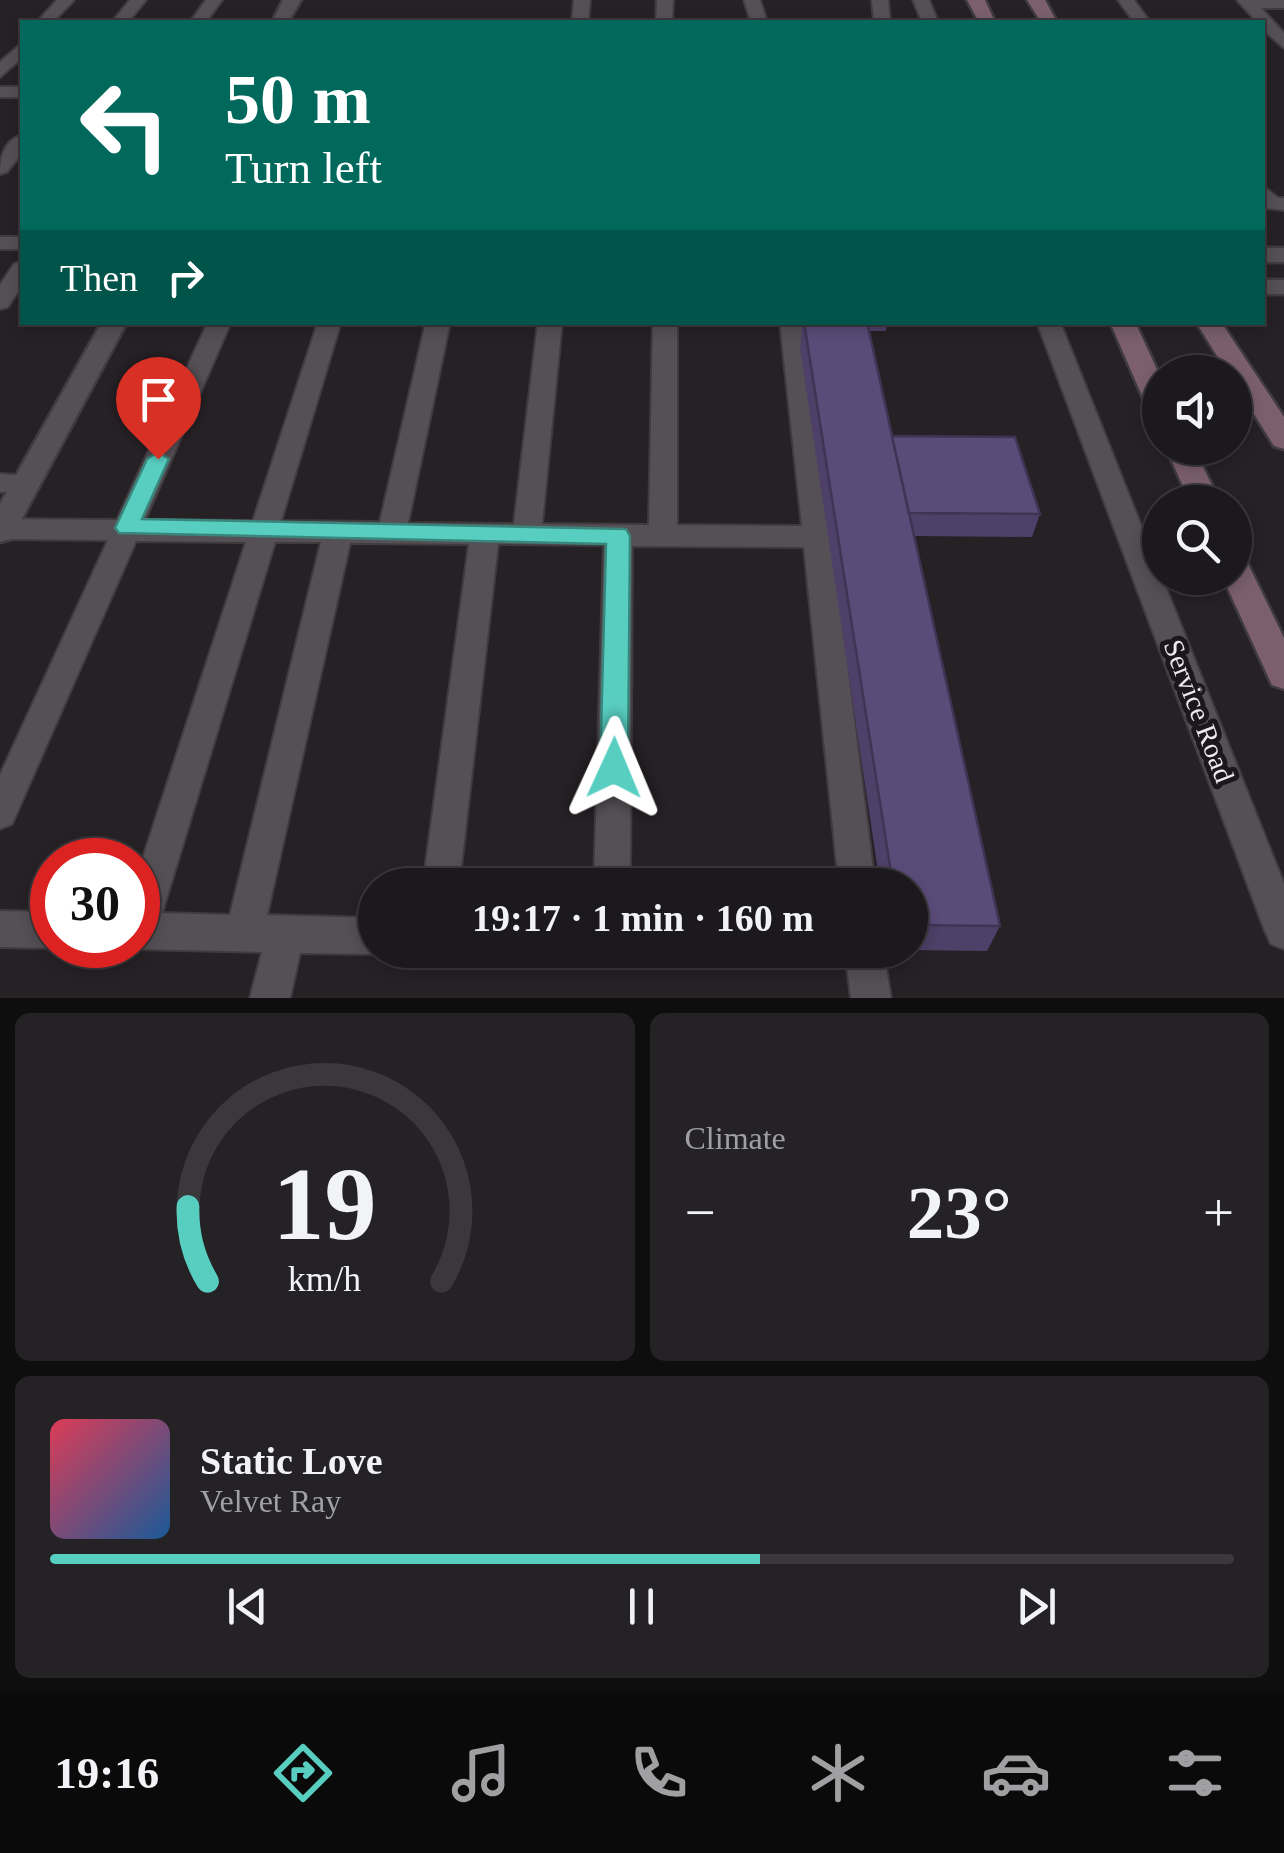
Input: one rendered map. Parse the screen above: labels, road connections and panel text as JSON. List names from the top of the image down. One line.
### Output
{"streets":{"street":["Service Road"]},"page":{"turn":["50 m","Turn left"],"then":"Then","limit":"30","trip":"19:17 · 1 min · 160 m","tile":"Climate","heat":["−","23°","+"],"song":["Static Love","Velvet Ray"],"tabs":"19:16","gauge":["19","km/h"]}}
